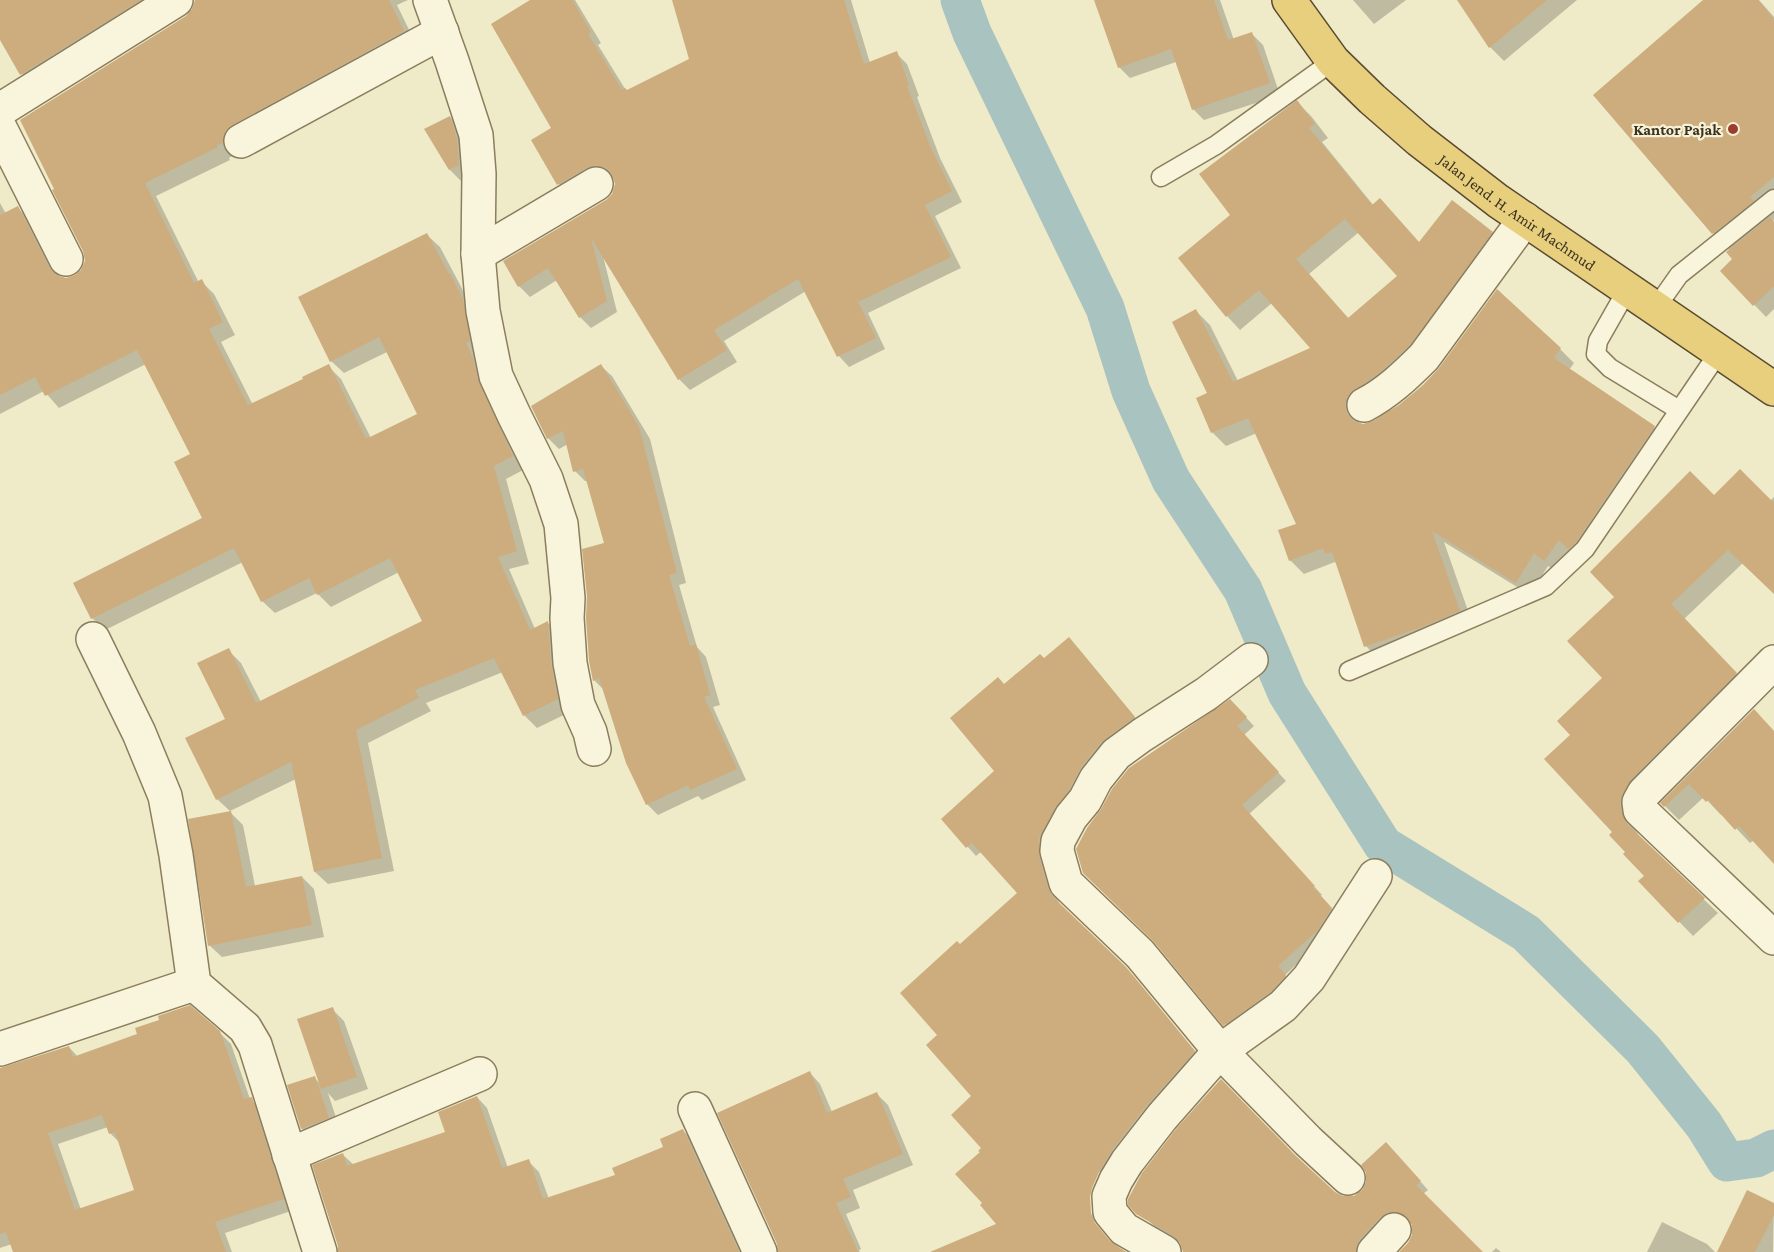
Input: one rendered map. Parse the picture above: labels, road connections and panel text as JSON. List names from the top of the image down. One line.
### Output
{"streets":{"highway":["Jalan Jend. H. Amir Machmud"]},"places":["Kantor Pajak"]}
